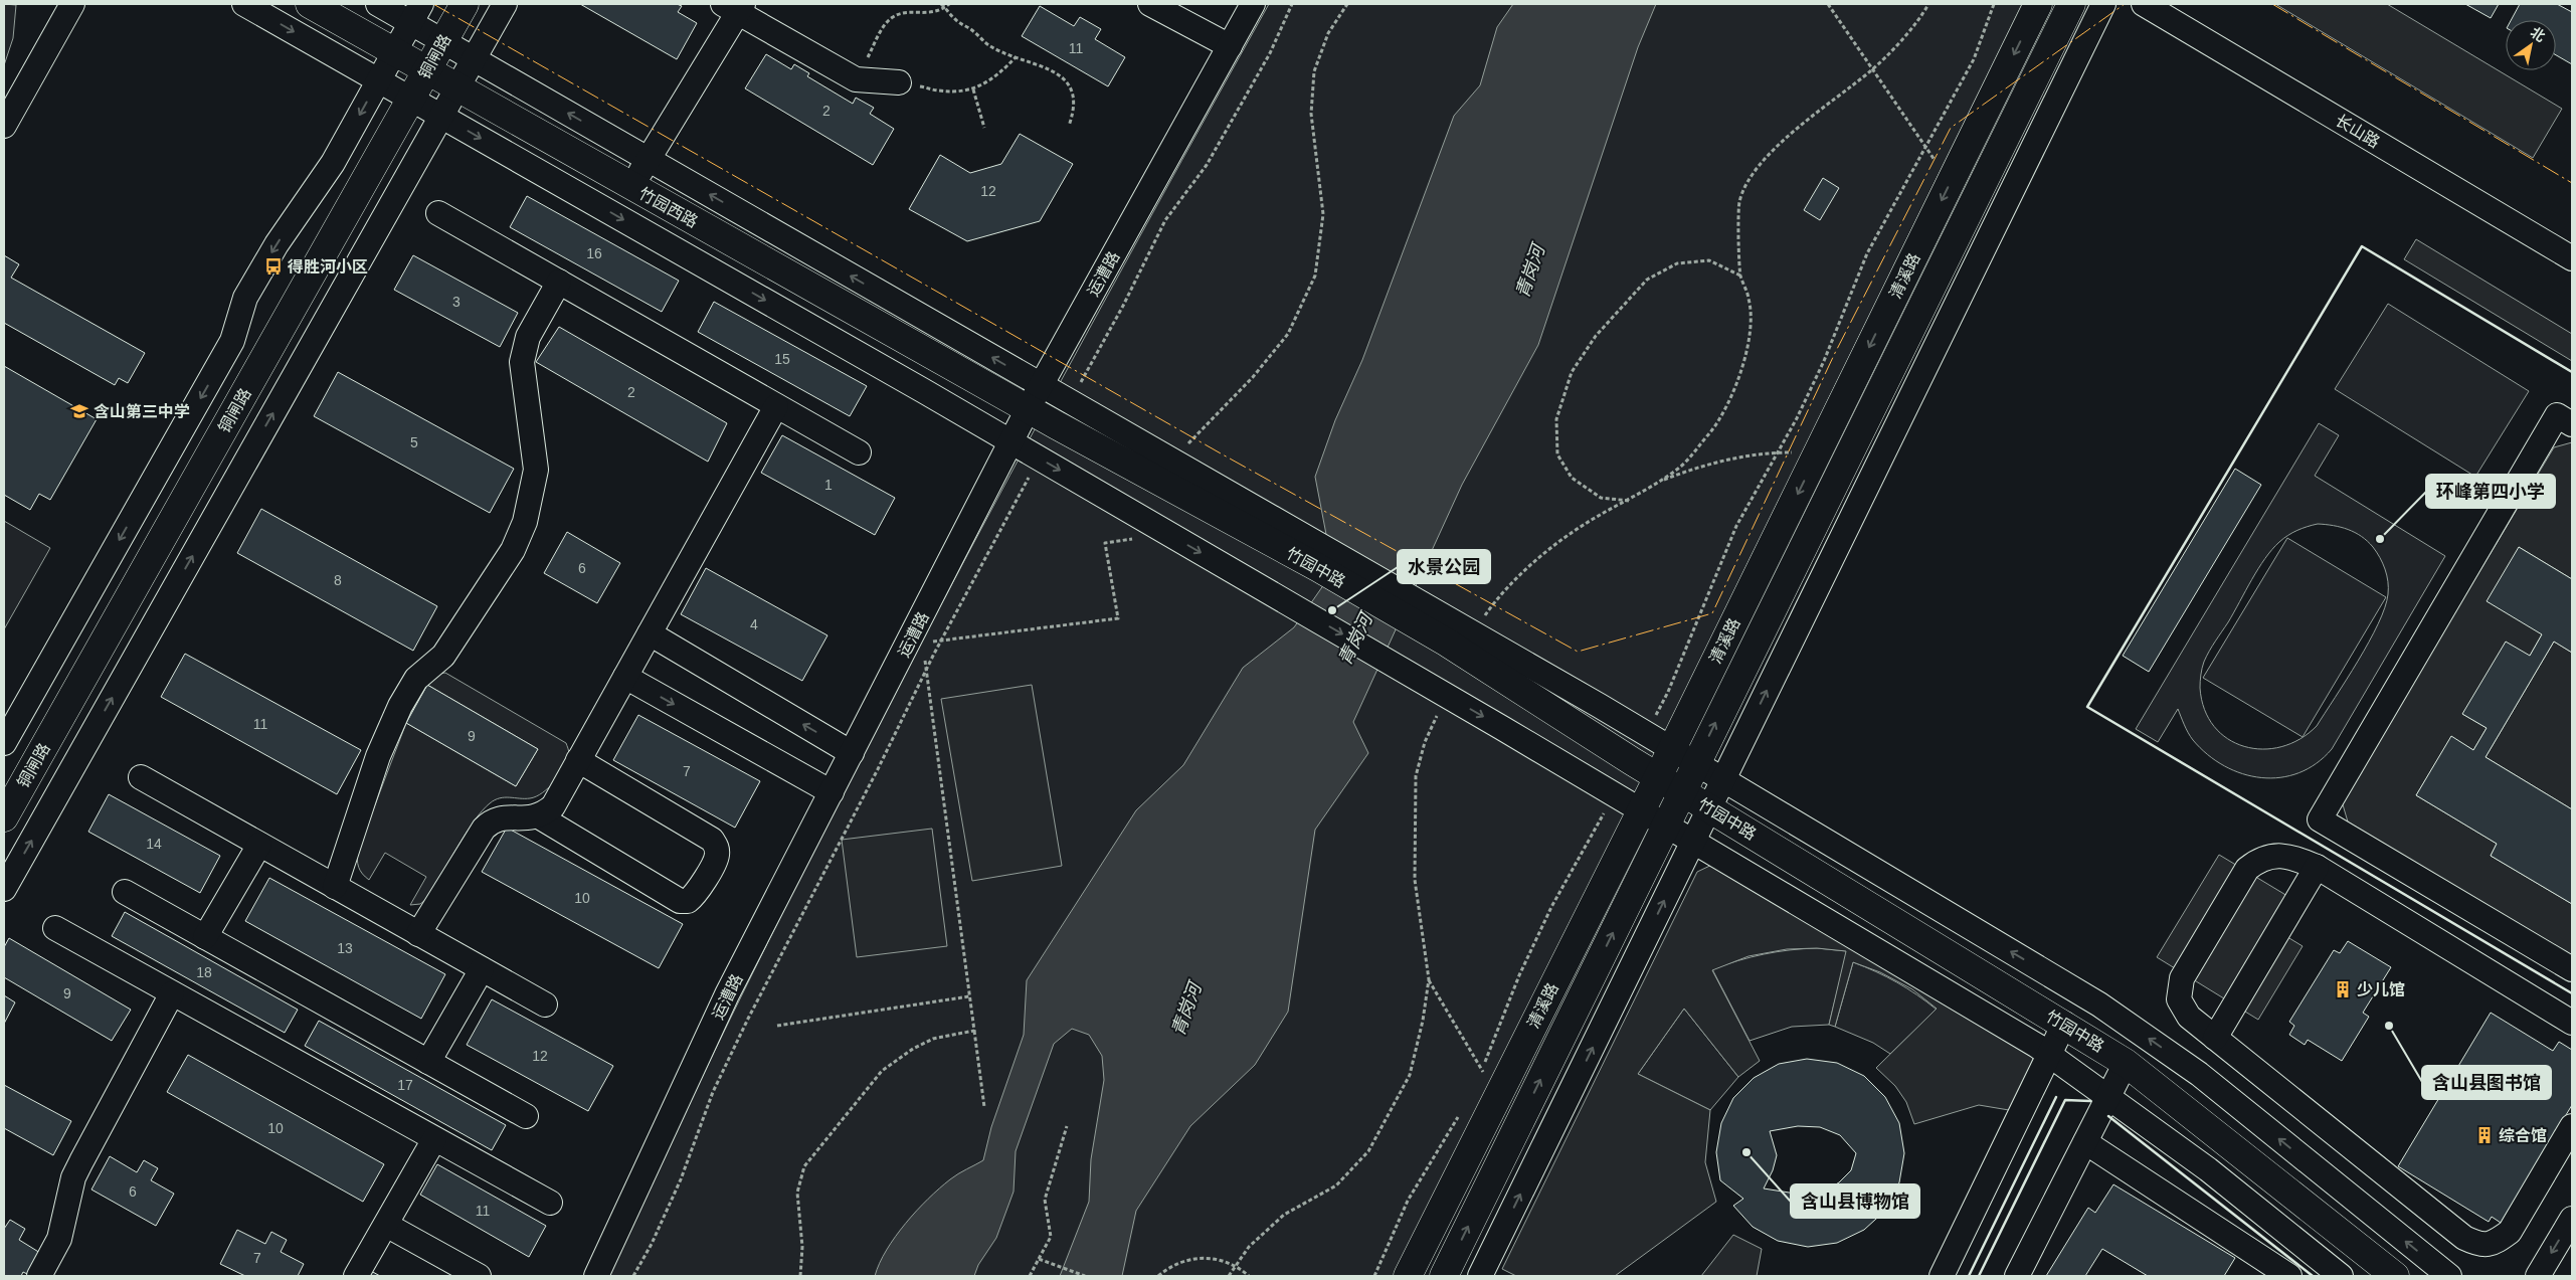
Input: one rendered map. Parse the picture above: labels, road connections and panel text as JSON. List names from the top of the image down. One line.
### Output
{"streets":{"main road":["铜闸路","竹园西路","清溪路","竹园中路"],"street":["长山路","运漕路"]},"crossings":[["铜闸路","竹园西路"],["竹园西路","运漕路"],["竹园西路","竹园中路"],["运漕路","竹园中路"],["清溪路","竹园中路"]],"water":["青岗河"],"places":{"bus stop":["得胜河小区"],"school or university":["含山第三中学"],"other":["环峰第四小学","水景公园","含山县图书馆","含山县博物馆"],"building":["少儿馆","综合馆"]},"house_numbers":["11","2","12","16","3","15","2","5","1","6","8","4","11","9","7","14","10","13","18","9","12","17","10","6","11","7"],"north":"top right"}
